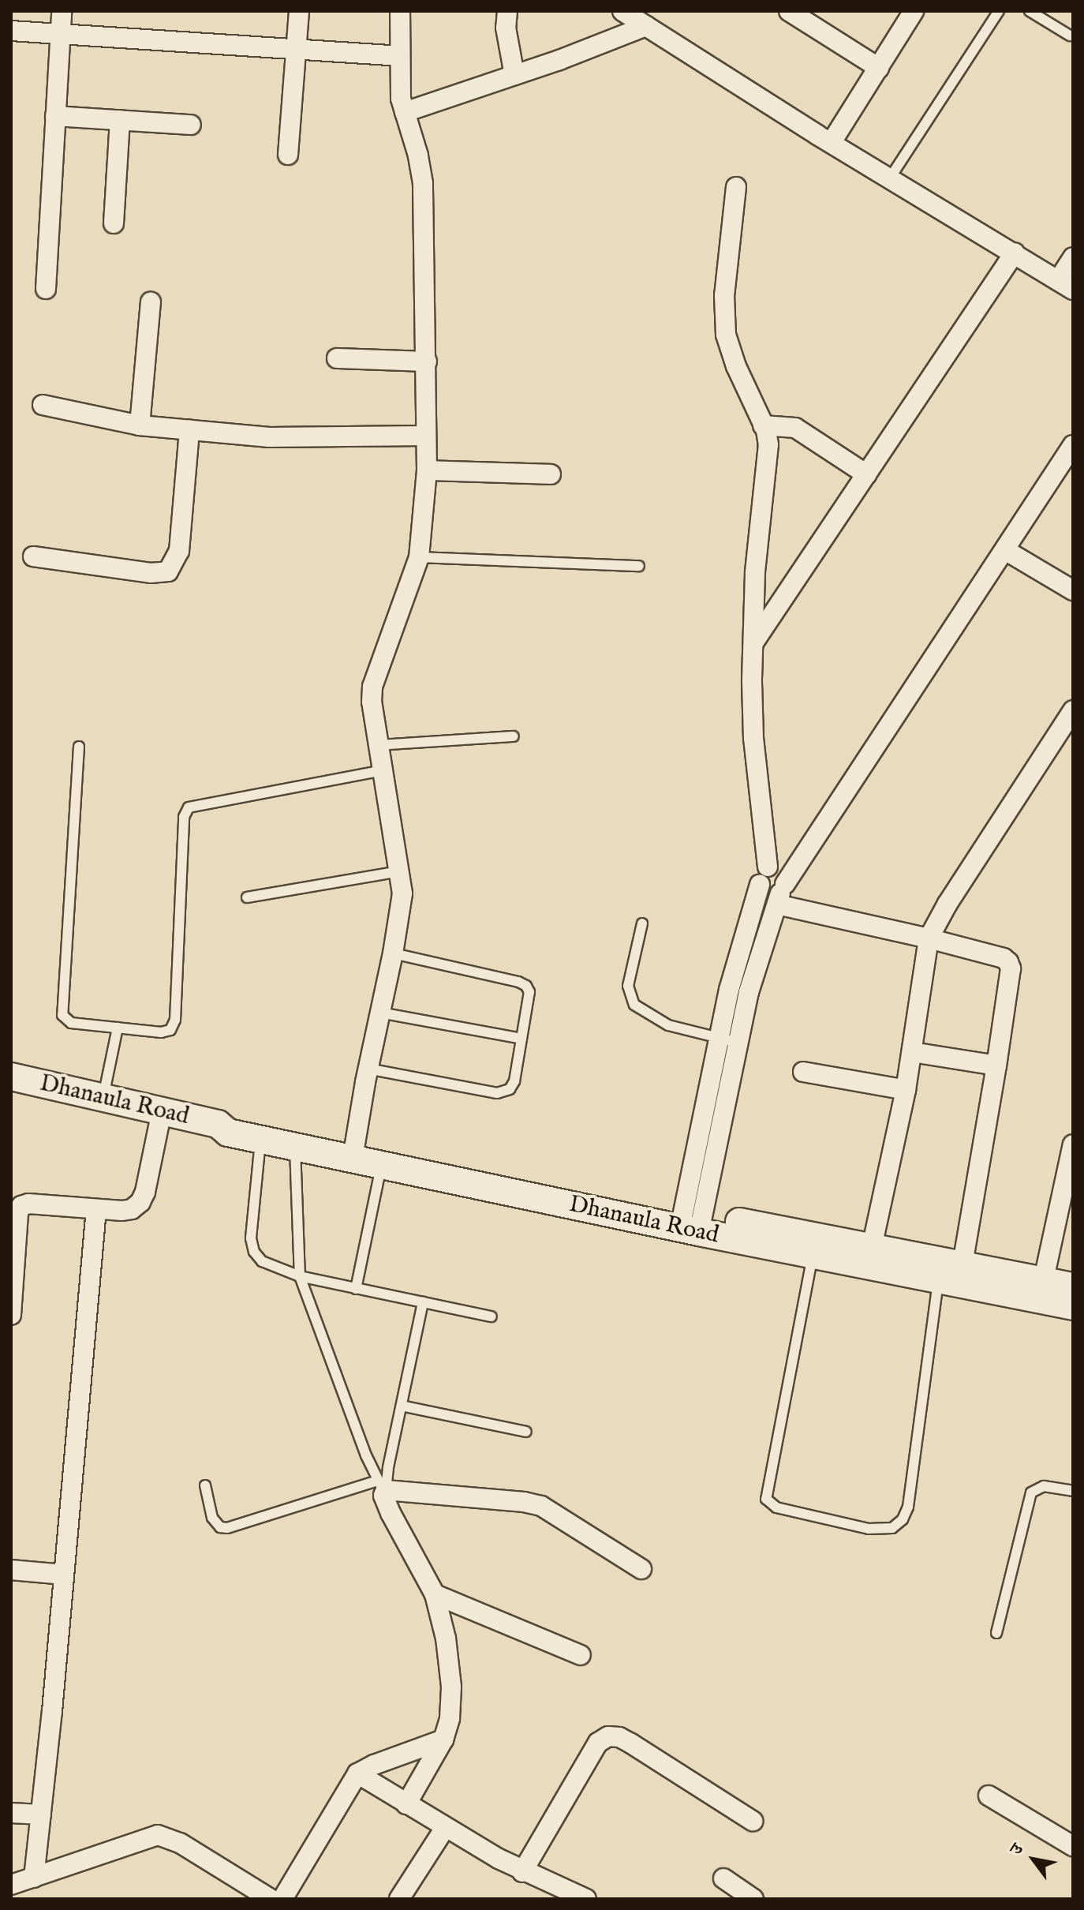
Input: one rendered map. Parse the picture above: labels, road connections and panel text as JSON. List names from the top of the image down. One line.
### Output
{"streets":{"street":["Dhanaula Road"]},"north":"top left"}
